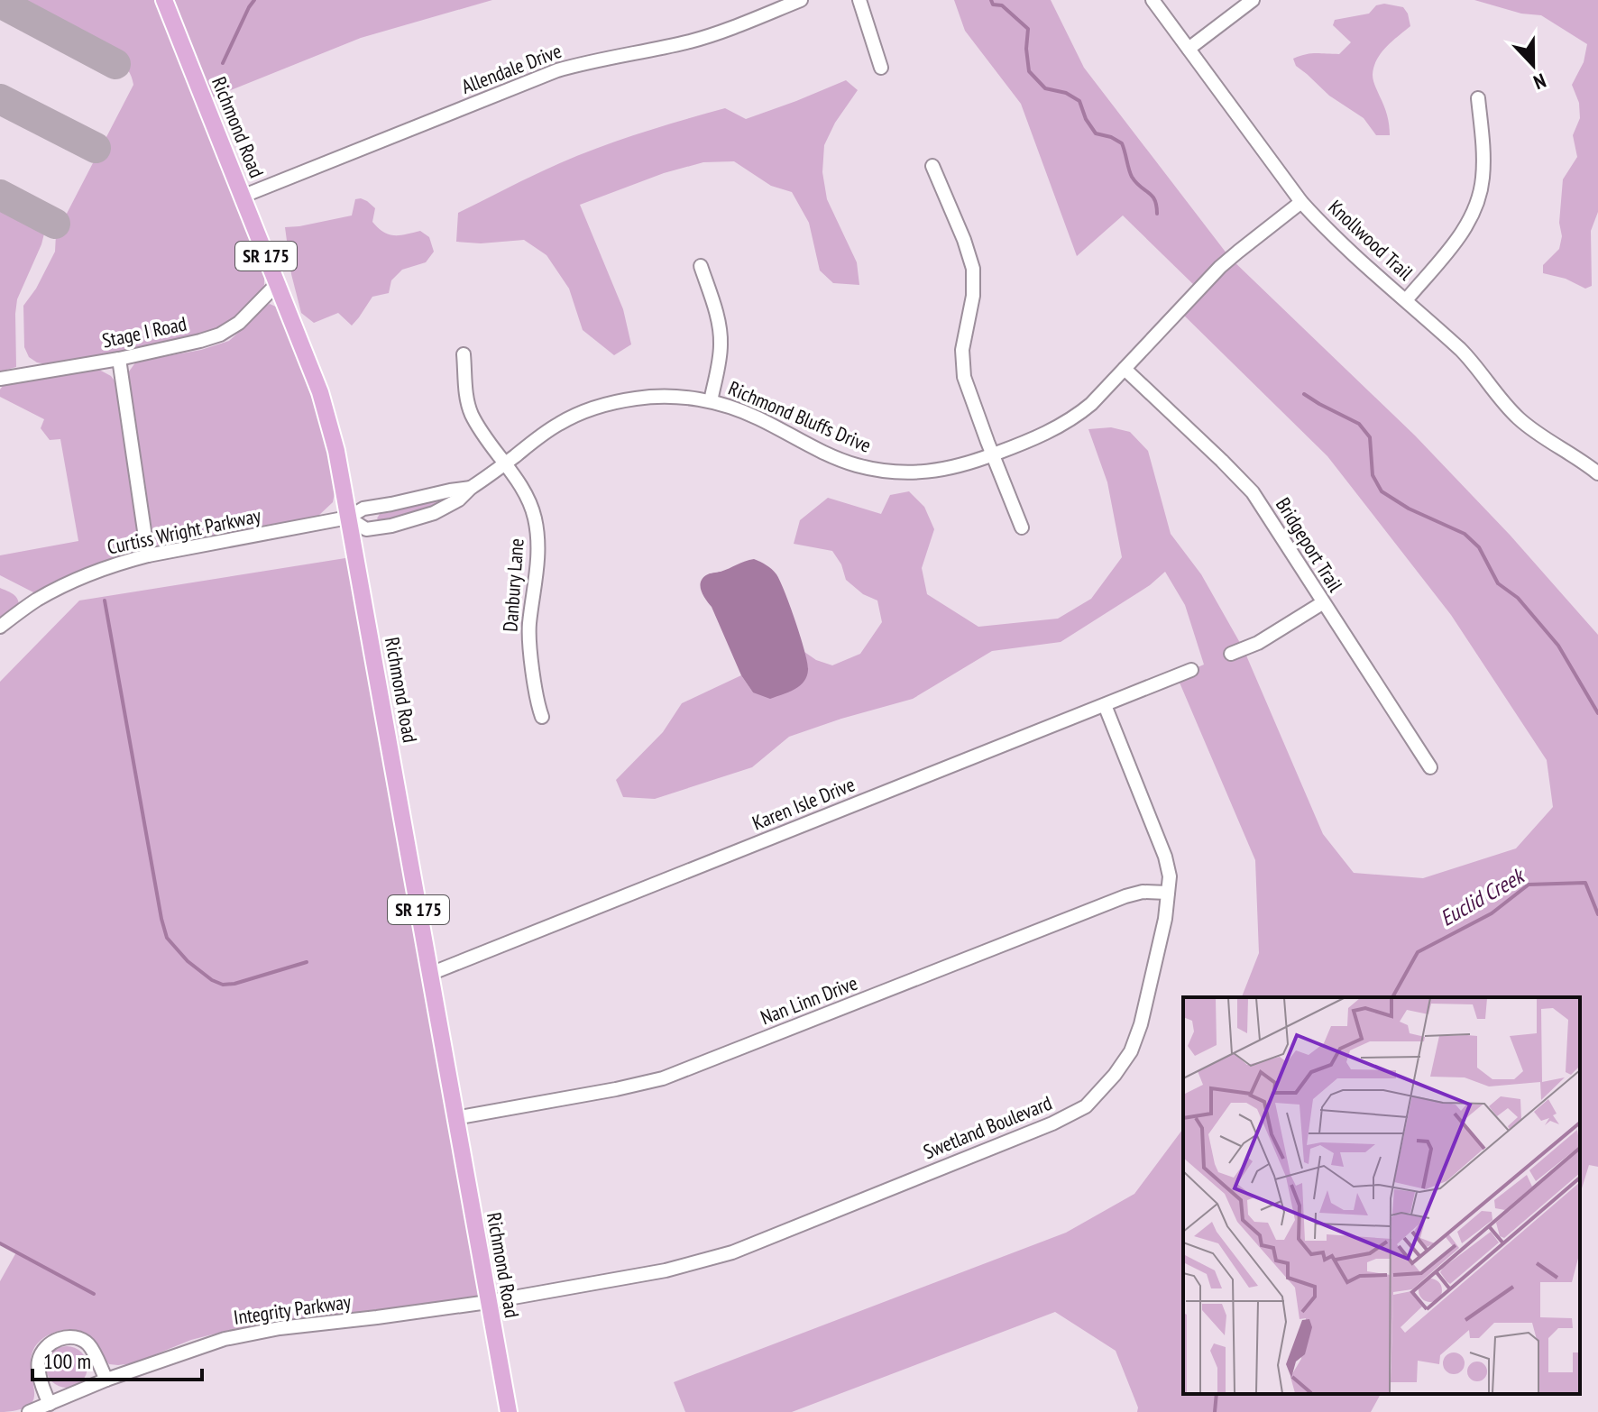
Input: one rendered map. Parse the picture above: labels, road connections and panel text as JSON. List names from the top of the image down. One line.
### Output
{"streets":{"main road":["Richmond Road","SR 175"],"street":["Allendale Drive","Knollwood Trail","Stage I Road","Richmond Bluffs Drive","Curtiss Wright Parkway","Bridgeport Trail","Danbury Lane","Karen Isle Drive","Nan Linn Drive","Swetland Boulevard","Integrity Parkway"]},"crossings":[["Allendale Drive","Richmond Road"],["Richmond Road","Stage I Road"],["Richmond Road","Richmond Bluffs Drive"],["Richmond Road","Curtiss Wright Parkway"],["Richmond Road","Karen Isle Drive"],["Richmond Road","Nan Linn Drive"],["Richmond Road","Swetland Boulevard"],["Richmond Road","Integrity Parkway"],["Knollwood Trail","Richmond Bluffs Drive"],["Richmond Bluffs Drive","Curtiss Wright Parkway"],["Richmond Bluffs Drive","Bridgeport Trail"],["Richmond Bluffs Drive","Danbury Lane"],["Karen Isle Drive","Swetland Boulevard"],["Nan Linn Drive","Swetland Boulevard"],["Swetland Boulevard","Integrity Parkway"]],"water":["Euclid Creek"],"scale_bar":"100 m","north":"bottom"}
